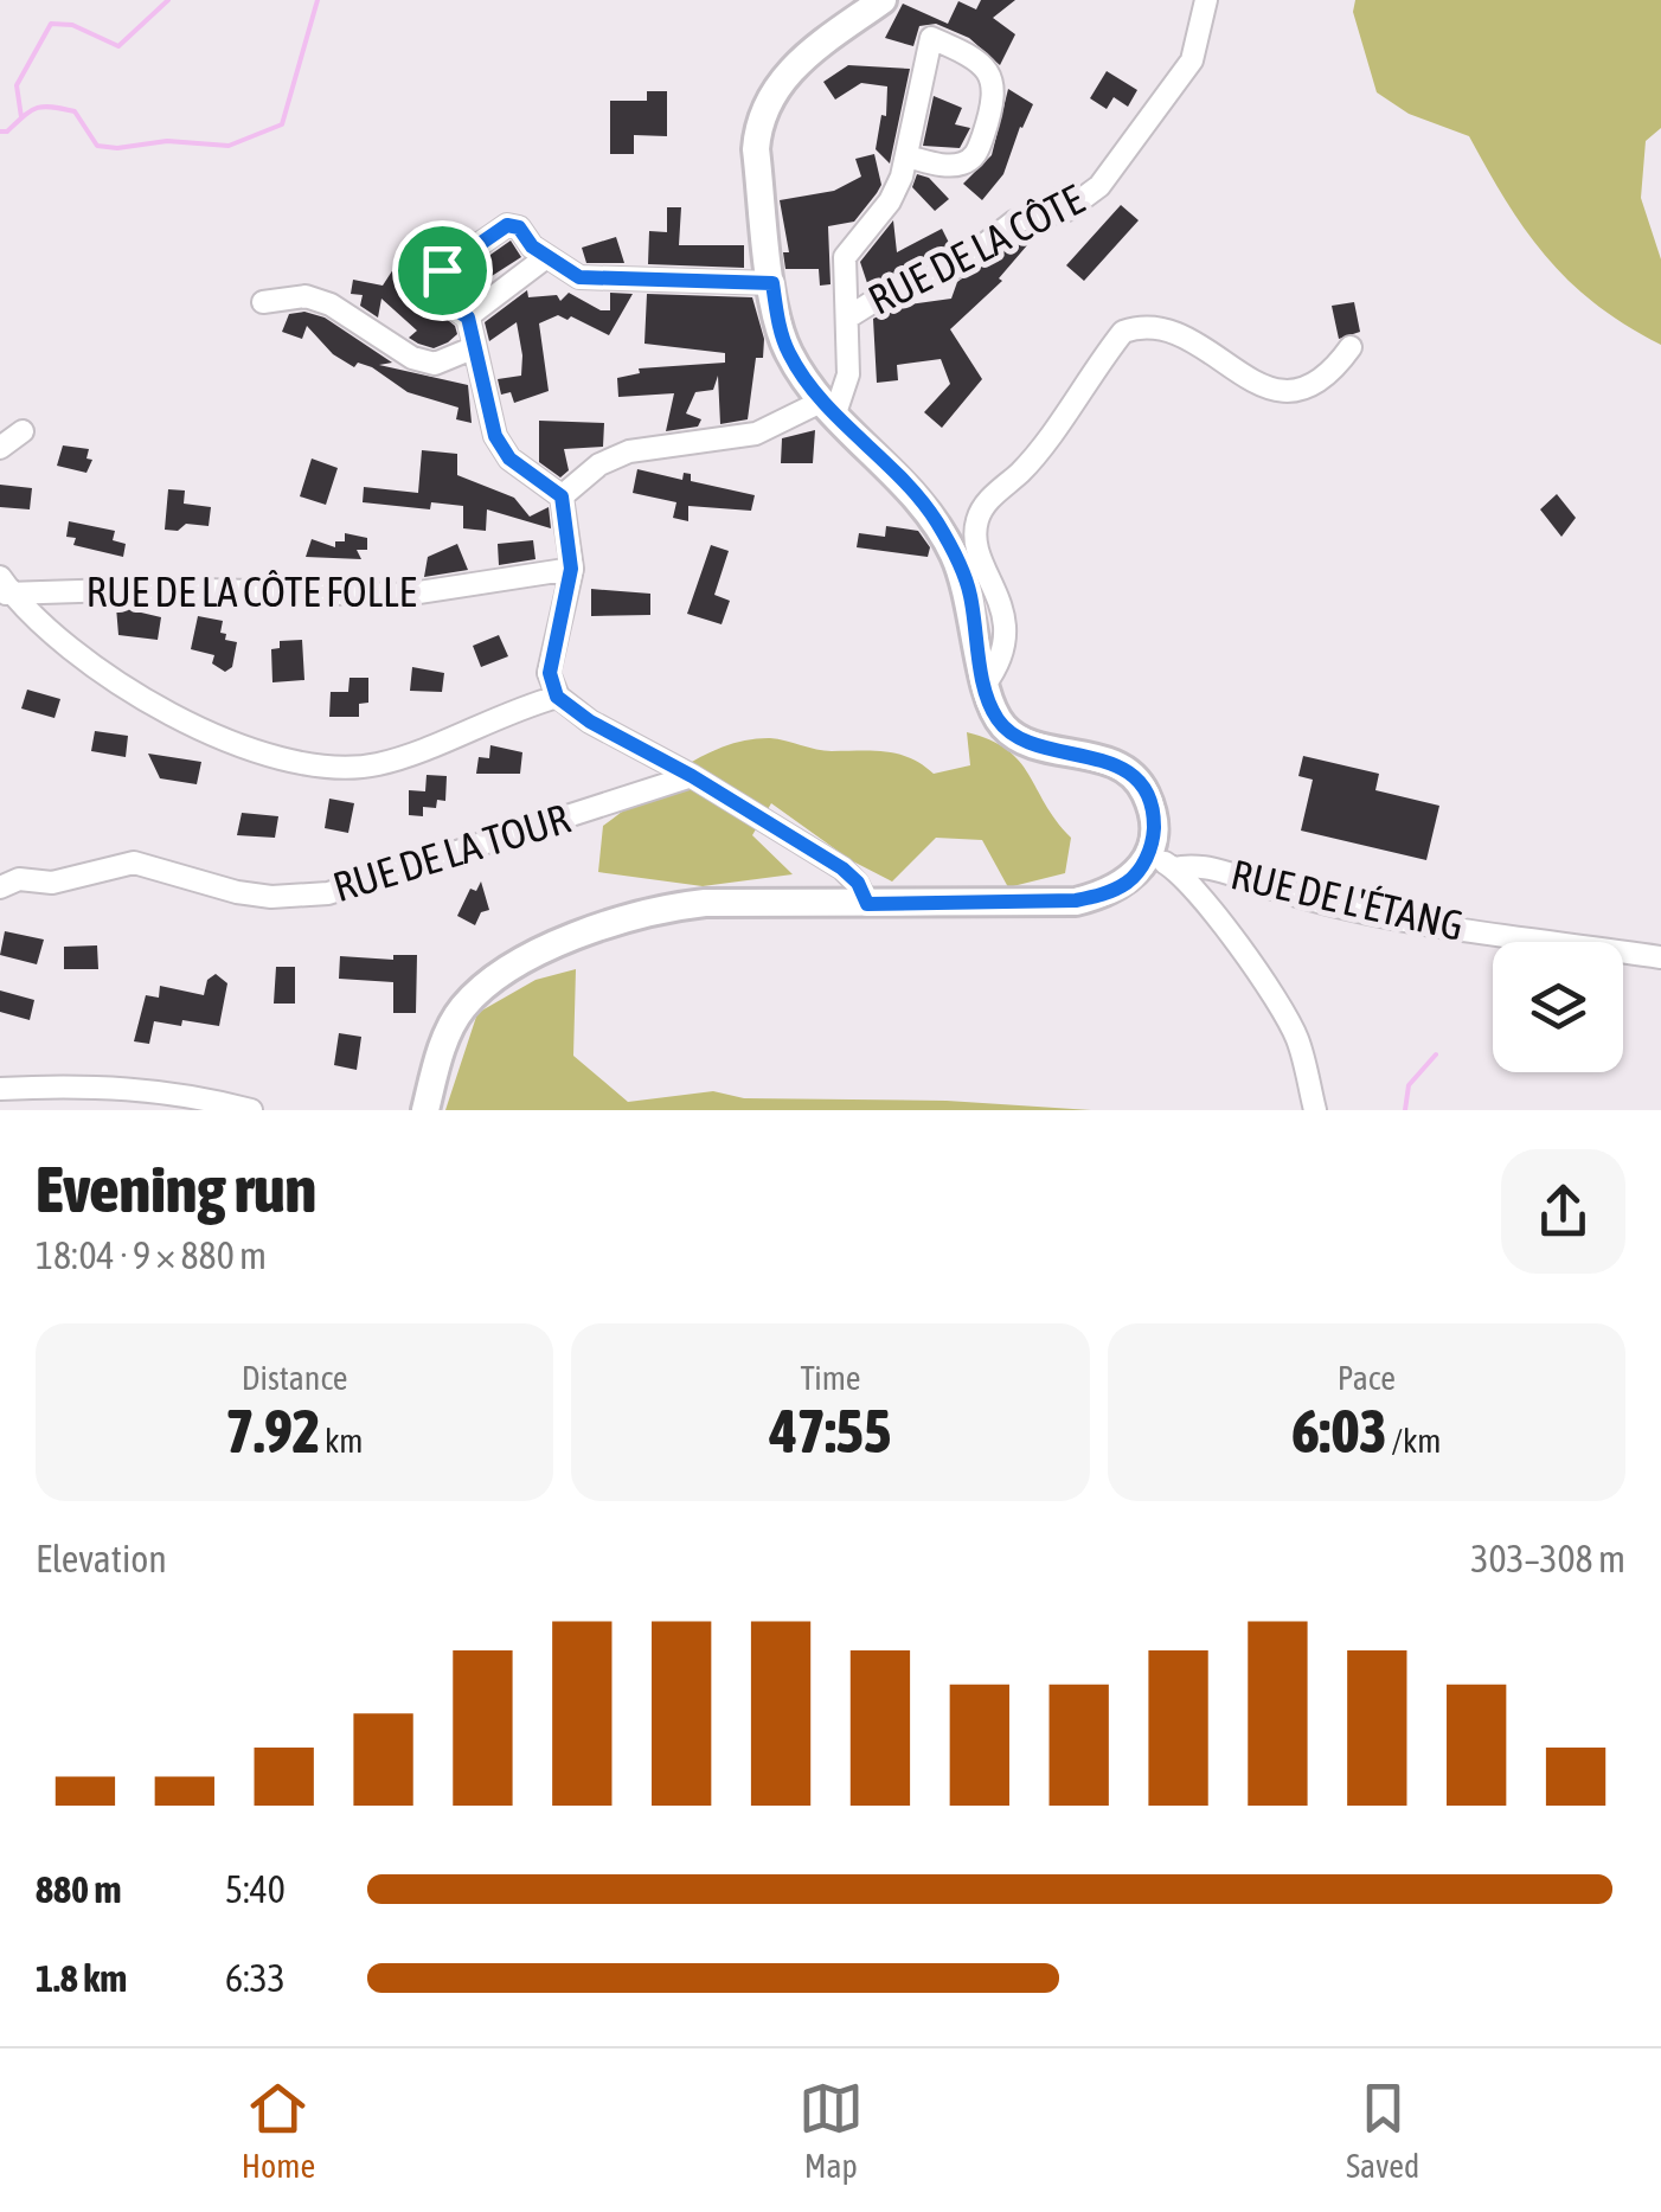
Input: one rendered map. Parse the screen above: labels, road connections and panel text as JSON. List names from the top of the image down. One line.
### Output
{"streets":{"street":["RUE DE LA CÔTE","RUE DE LA CÔTE FOLLE","RUE DE LA TOUR","RUE DE L'ÉTANG"]},"page":{"heading":["Evening run","18:04 · 9 × 880 m"],"stats":[["Distance","7.92 km"],["Time","47:55"],["Pace","6:03 /km"]],"chart":["Elevation","303–308 m"],"list":[{"name":"880 m","note":"5:40"},{"name":"1.8 km","note":"6:33"}],"tabs":["Home","Map","Saved"]}}
